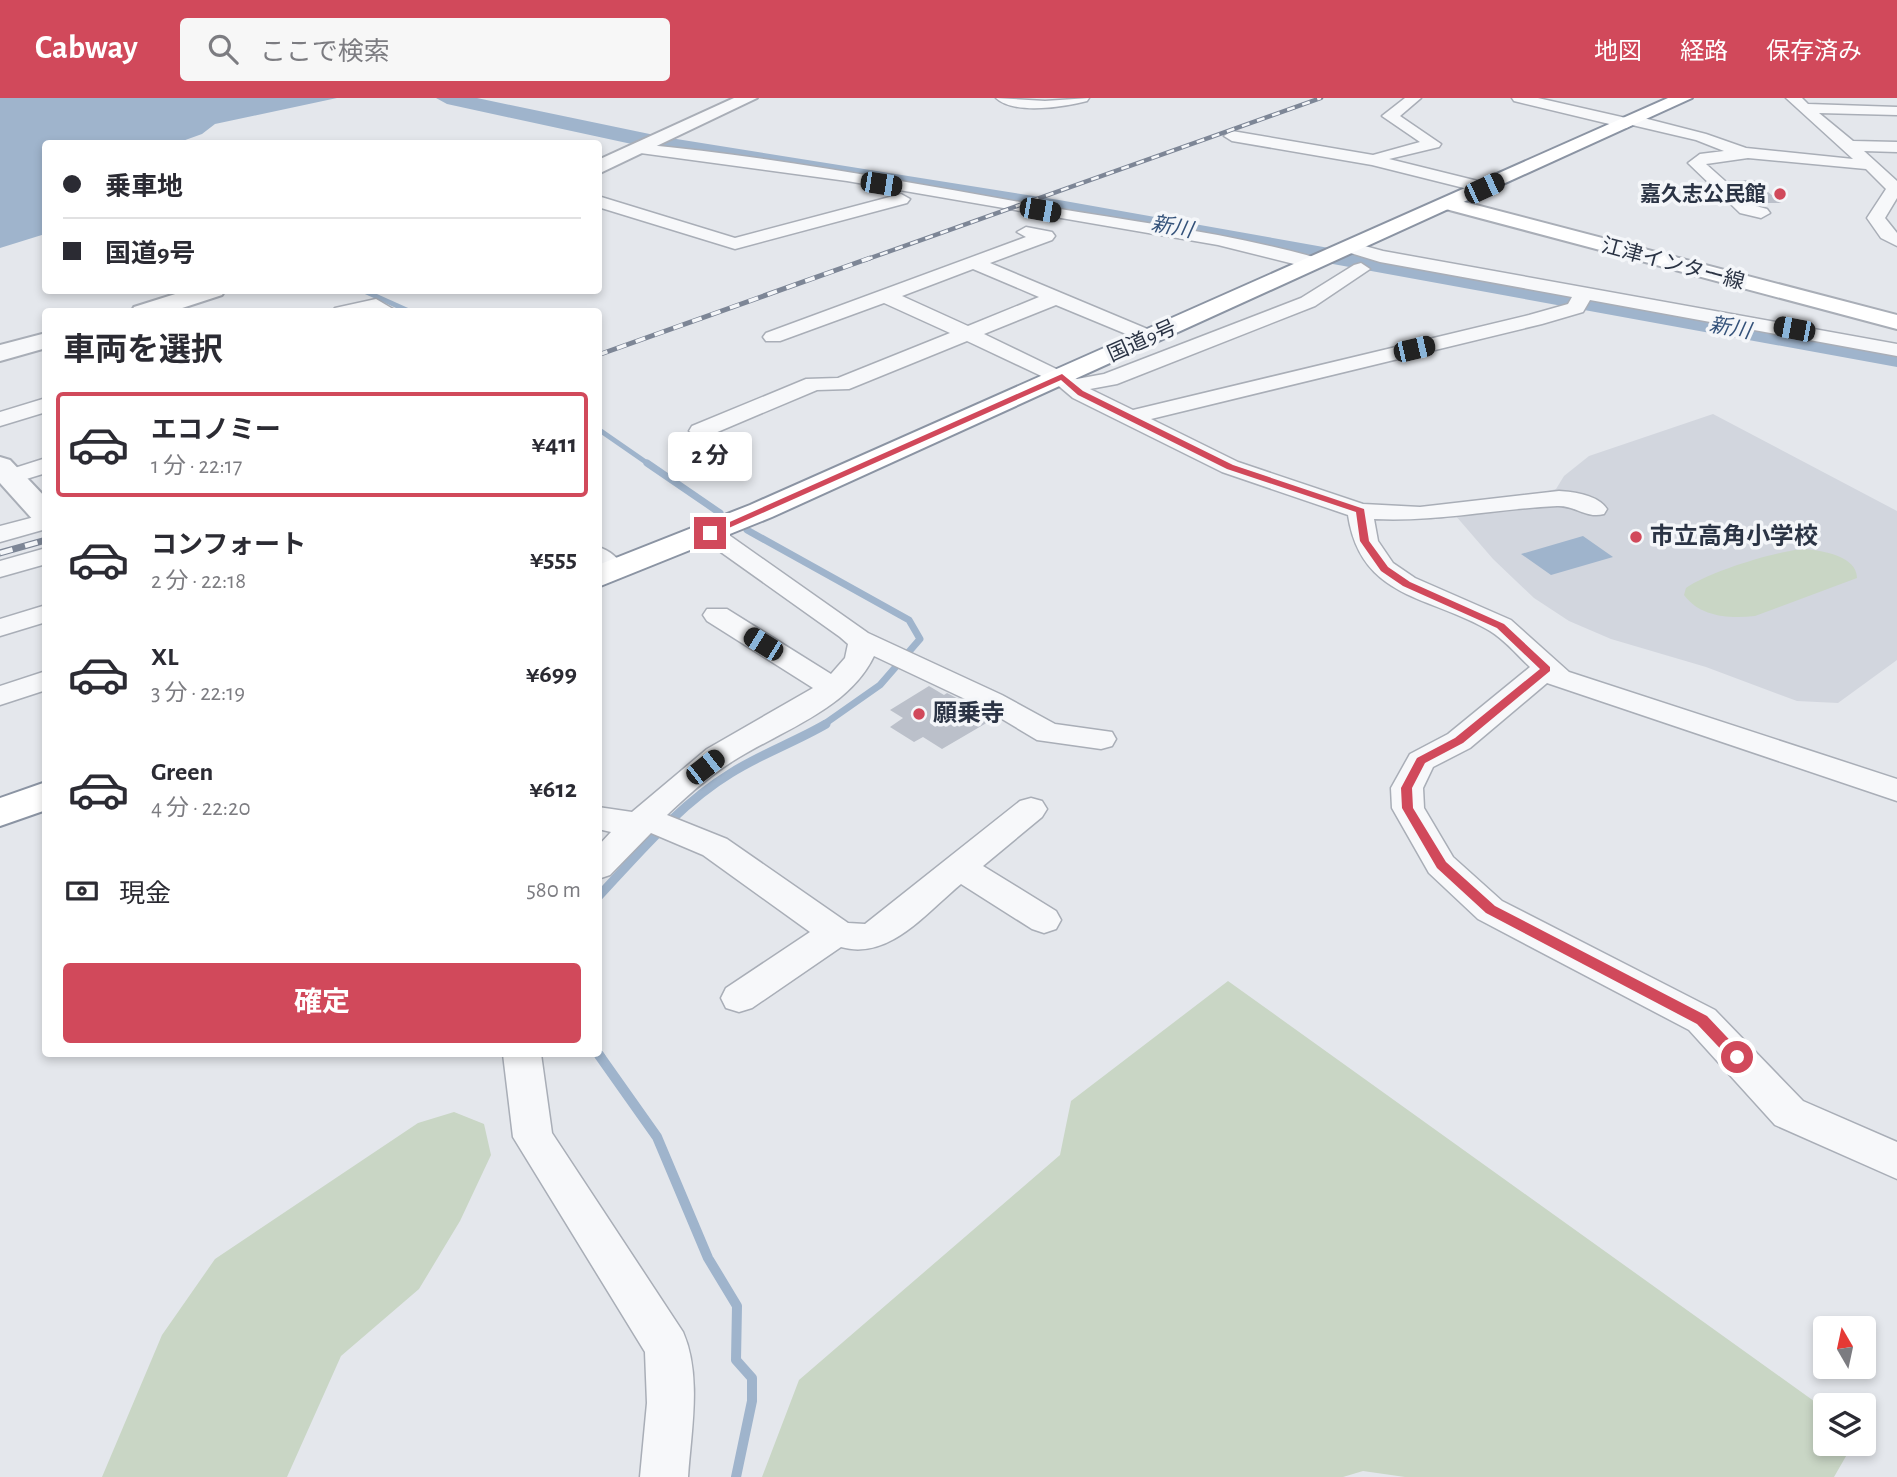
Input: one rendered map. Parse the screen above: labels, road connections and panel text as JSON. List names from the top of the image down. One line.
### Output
{"streets":{"main road":["江津インター線","国道9号"]},"crossings":[["江津インター線","国道9号"]],"water":["新川"],"places":["嘉久志公民館","市立高角小学校","願乗寺"],"north":"top","page":{"header":"Cabway","search":"ここで検索","nav":["地図","経路","保存済み"],"banner":["乗車地","国道9号"],"heading":"車両を選択","list":[{"name":"エコノミー","note":"1 分 · 22:17","value":"¥411"},{"name":"コンフォート","note":"2 分 · 22:18","value":"¥555"},{"name":"XL","note":"3 分 · 22:19","value":"¥699"},{"name":"Green","note":"4 分 · 22:20","value":"¥612"}],"bubble":"2 分","pay":["現金","580 m"],"buttons":"確定"}}
